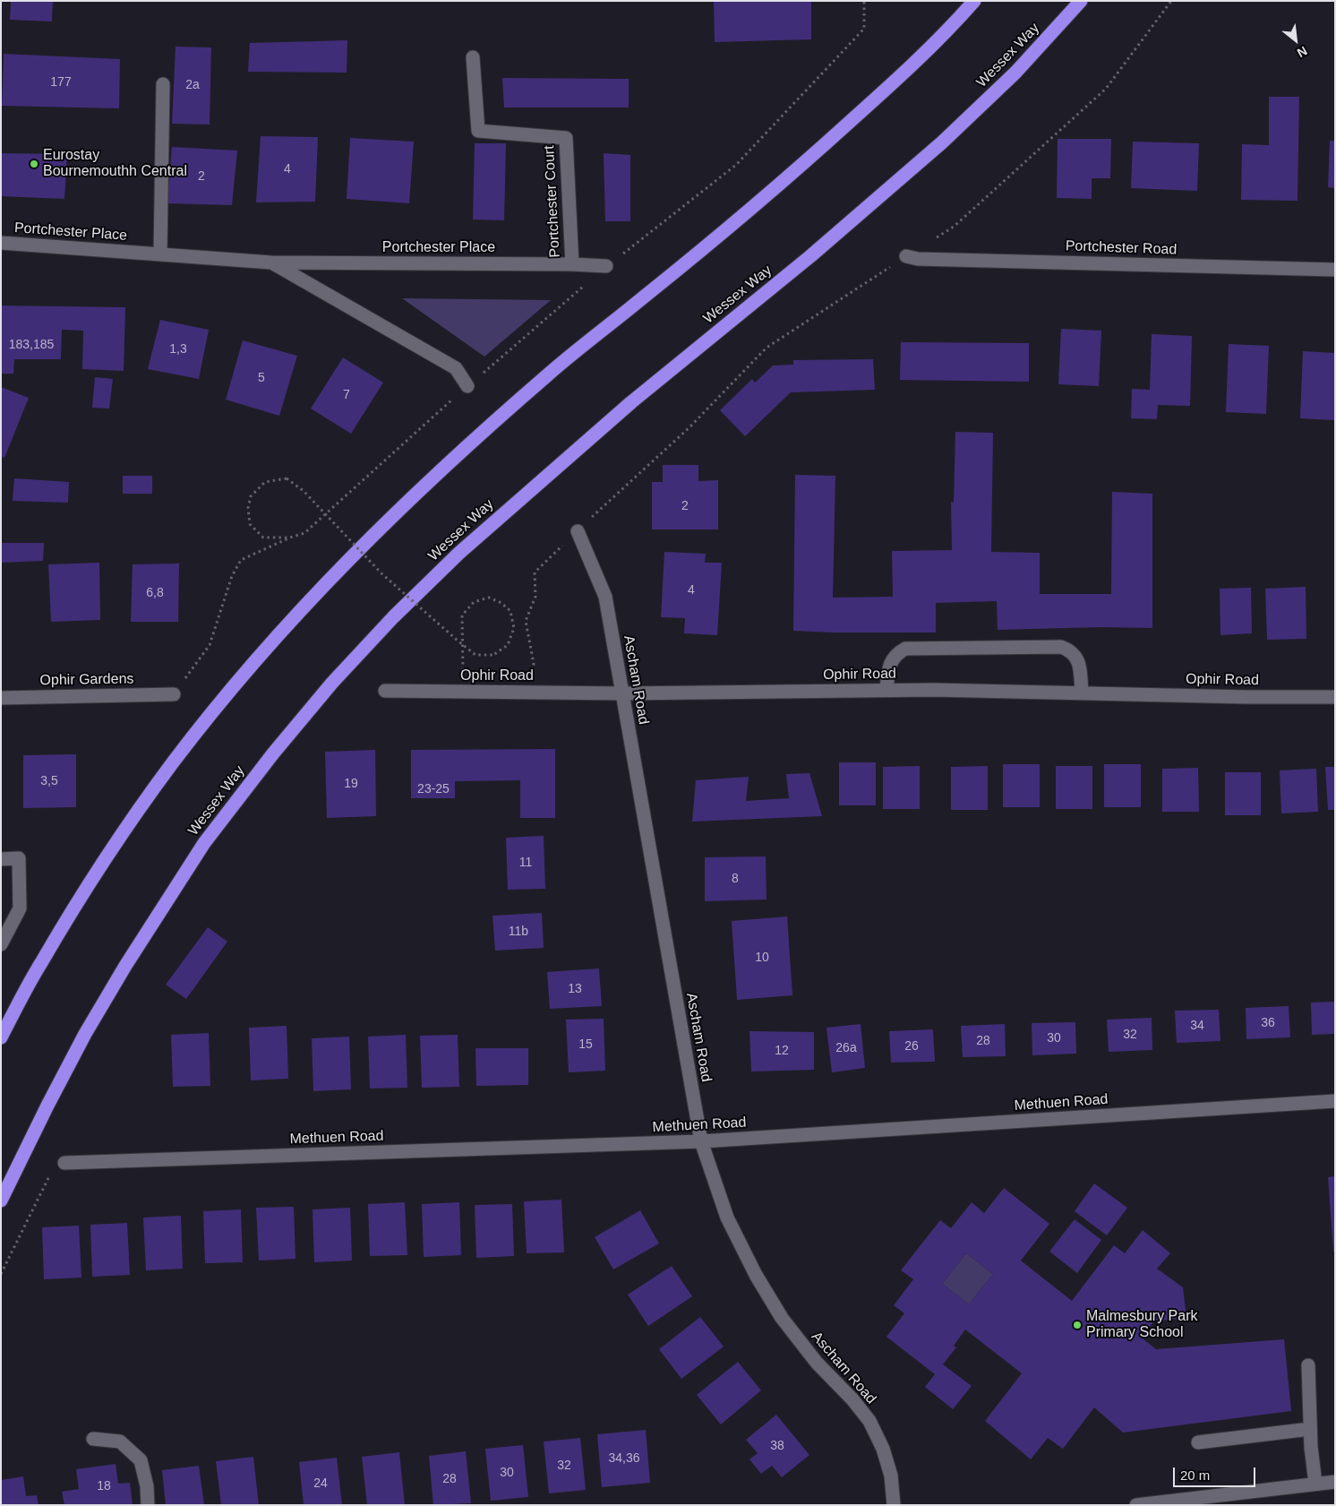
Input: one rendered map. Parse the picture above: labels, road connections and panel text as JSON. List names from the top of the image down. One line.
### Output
{"streets":{"highway":["Wessex Way"],"street":["Portchester Court","Portchester Place","Portchester Road","Ophir Road","Ophir Gardens","Ascham Road","Methuen Road"]},"crossings":[["Portchester Court","Portchester Place"],["Ophir Road","Ascham Road"],["Ascham Road","Methuen Road"]],"places":["Eurostay Bournemouthh Central","Malmesbury Park Primary School"],"house_numbers":["177","2a","4","2","183,185","1,3","5","7","2","4","6,8","3,5","19","23-25","11","8","11b","10","13","36","34","32","30","28","15","26","26a","12","38","34,36","32","30","28","24","18"],"scale_bar":"20 m","north":"bottom right"}
